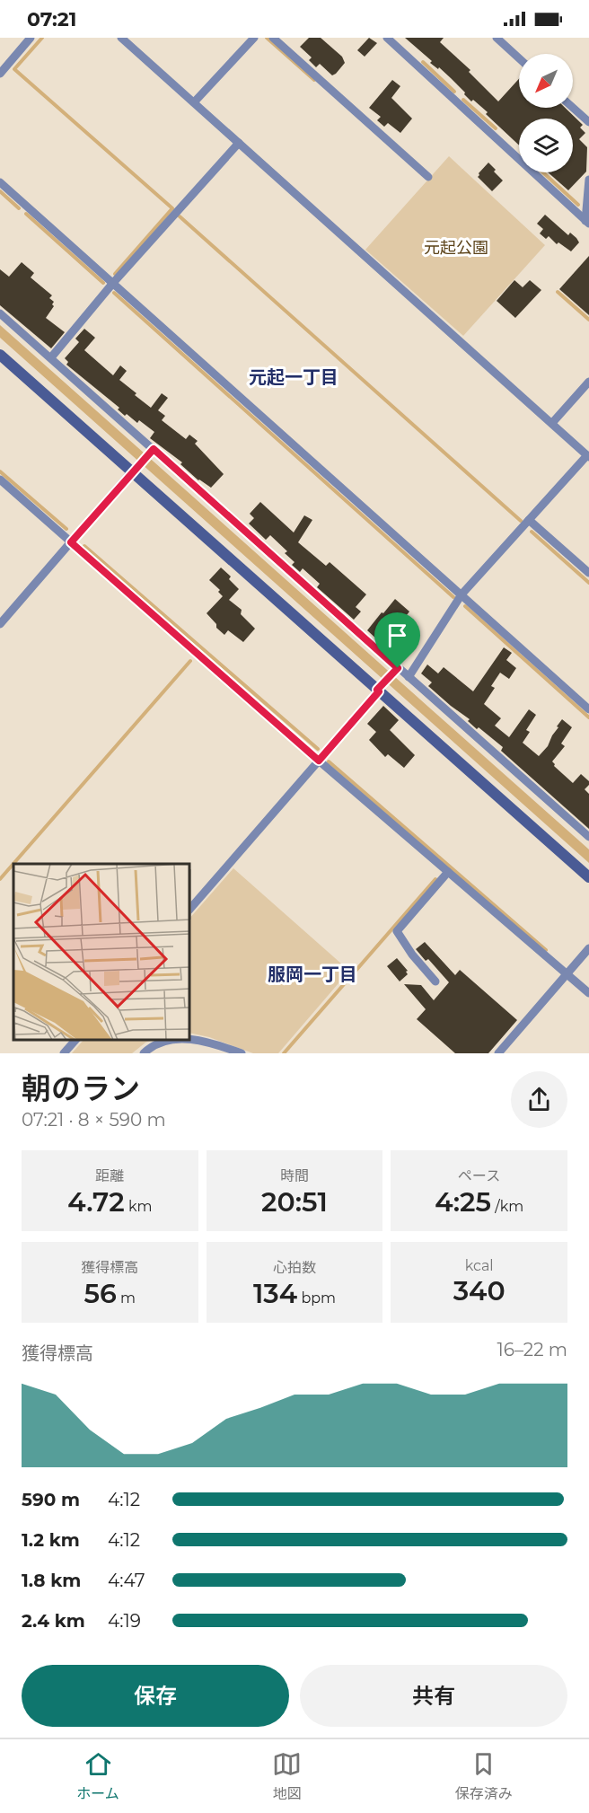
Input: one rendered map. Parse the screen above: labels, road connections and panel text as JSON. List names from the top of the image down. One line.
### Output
{"districts":["元起一丁目","服岡一丁目"],"parks":["元起公園"],"north":"bottom left","page":{"status":"07:21","heading":["朝のラン","07:21 · 8 × 590 m"],"stats":[["距離","4.72 km"],["時間","20:51"],["ペース","4:25 /km"],["獲得標高","56 m"],["心拍数","134 bpm"],["kcal","340"]],"chart":["獲得標高","16–22 m"],"list":[{"name":"590 m","note":"4:12"},{"name":"1.2 km","note":"4:12"},{"name":"1.8 km","note":"4:47"},{"name":"2.4 km","note":"4:19"}],"buttons":["保存","共有"],"tabs":["ホーム","地図","保存済み"]}}
